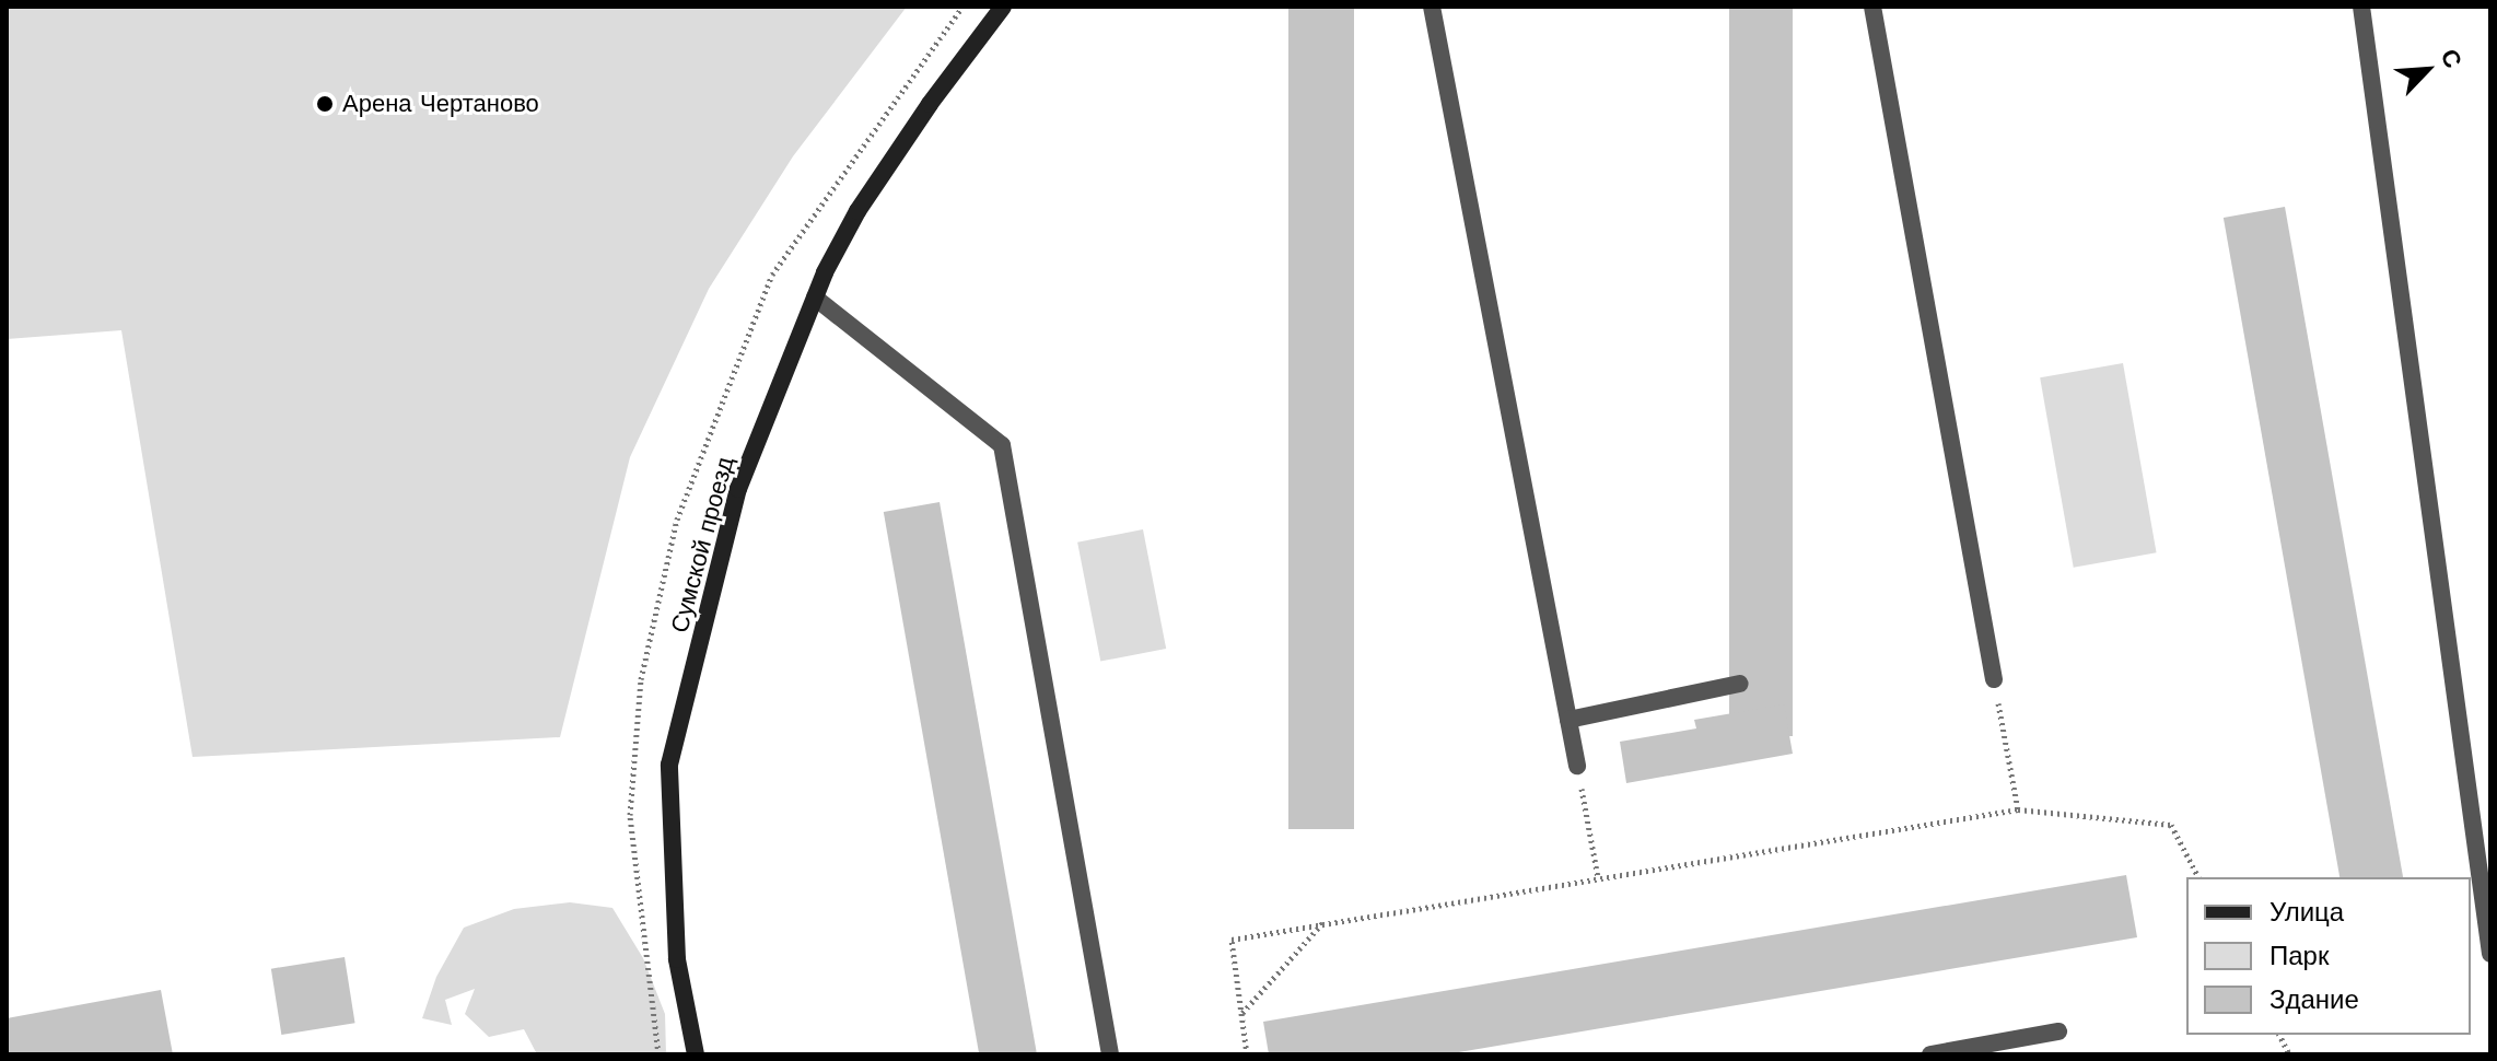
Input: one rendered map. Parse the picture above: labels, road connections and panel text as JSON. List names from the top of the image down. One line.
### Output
{"streets":{"street":["Сумской проезд"]},"places":["Арена Чертаново"],"legend":["Улица","Парк","Здание"],"north":"top right"}
